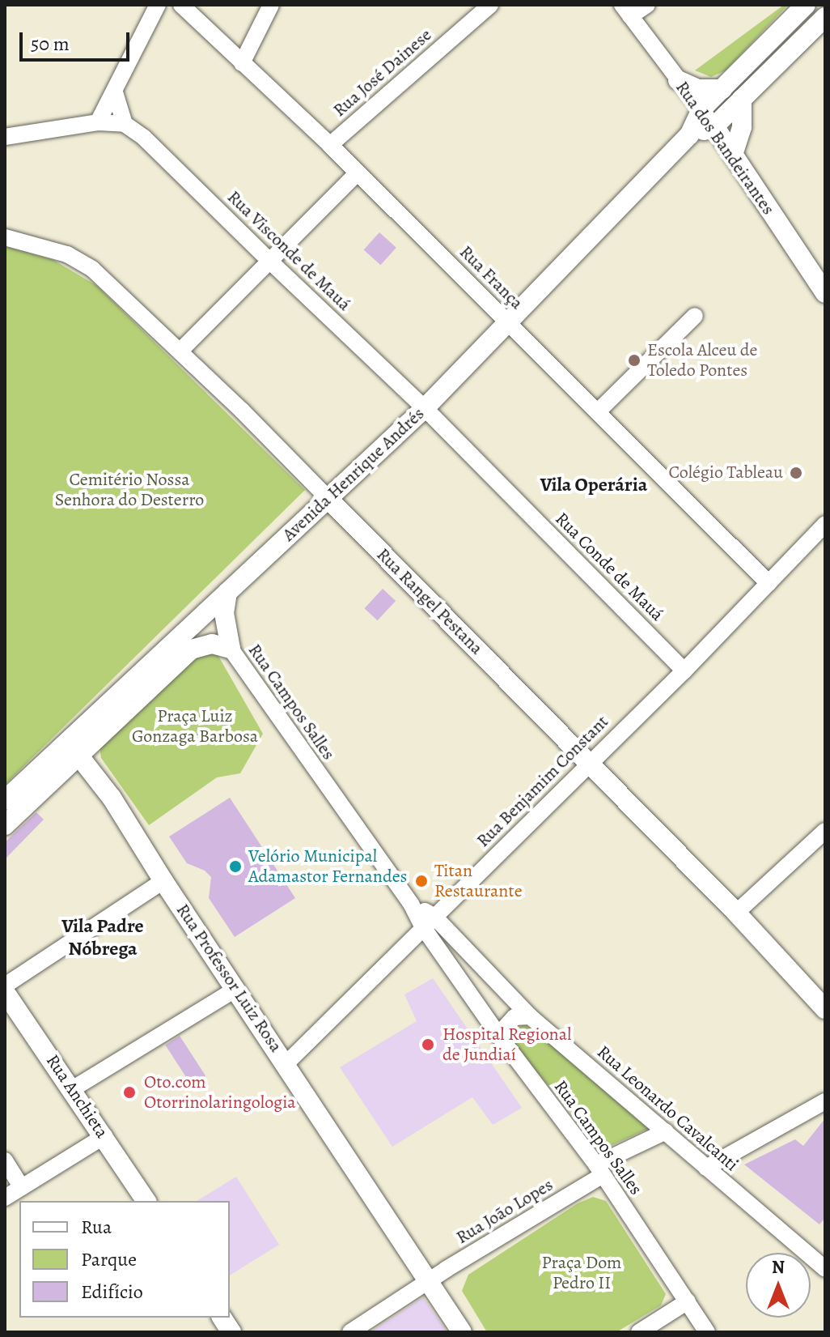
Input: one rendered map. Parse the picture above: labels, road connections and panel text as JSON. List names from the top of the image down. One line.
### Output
{"streets":{"main road":["Rua dos Bandeirantes","Avenida Henrique Andrés","Rua Rangel Pestana","Rua Professor Luiz Rosa","Rua Anchieta"],"street":["Rua José Dainese","Rua Visconde de Mauá","Rua França","Rua Conde de Mauá","Rua Campos Salles","Rua Benjamim Constant","Rua Leonardo Cavalcanti","Rua João Lopes"]},"crossings":[["Rua José Dainese","Rua França"],["Rua dos Bandeirantes","Avenida Henrique Andrés"],["Rua Visconde de Mauá","Avenida Henrique Andrés"],["Rua Visconde de Mauá","Rua Conde de Mauá"],["Rua França","Avenida Henrique Andrés"],["Rua França","Rua Benjamim Constant"],["Avenida Henrique Andrés","Rua Conde de Mauá"],["Avenida Henrique Andrés","Rua Rangel Pestana"],["Avenida Henrique Andrés","Rua Campos Salles"],["Avenida Henrique Andrés","Rua Professor Luiz Rosa"],["Rua Conde de Mauá","Rua Benjamim Constant"],["Rua Rangel Pestana","Rua Benjamim Constant"],["Rua Campos Salles","Rua Benjamim Constant"],["Rua Campos Salles","Rua Leonardo Cavalcanti"],["Rua Campos Salles","Rua João Lopes"],["Rua Benjamim Constant","Rua Professor Luiz Rosa"],["Rua Benjamim Constant","Rua Leonardo Cavalcanti"],["Rua Professor Luiz Rosa","Rua João Lopes"],["Rua Leonardo Cavalcanti","Rua João Lopes"]],"districts":["Vila Operária","Vila Padre Nóbrega"],"parks":["Cemitério Nossa Senhora do Desterro","Praça Luiz Gonzaga Barbosa","Praça Dom Pedro II"],"places":["Escola Alceu de Toledo Pontes","Colégio Tableau","Velório Municipal Adamastor Fernandes","Titan Restaurante","Hospital Regional de Jundiaí","Oto.com Otorrinolaringologia"],"legend":["Rua","Parque","Edifício"],"scale_bar":"50 m","north":"top"}
